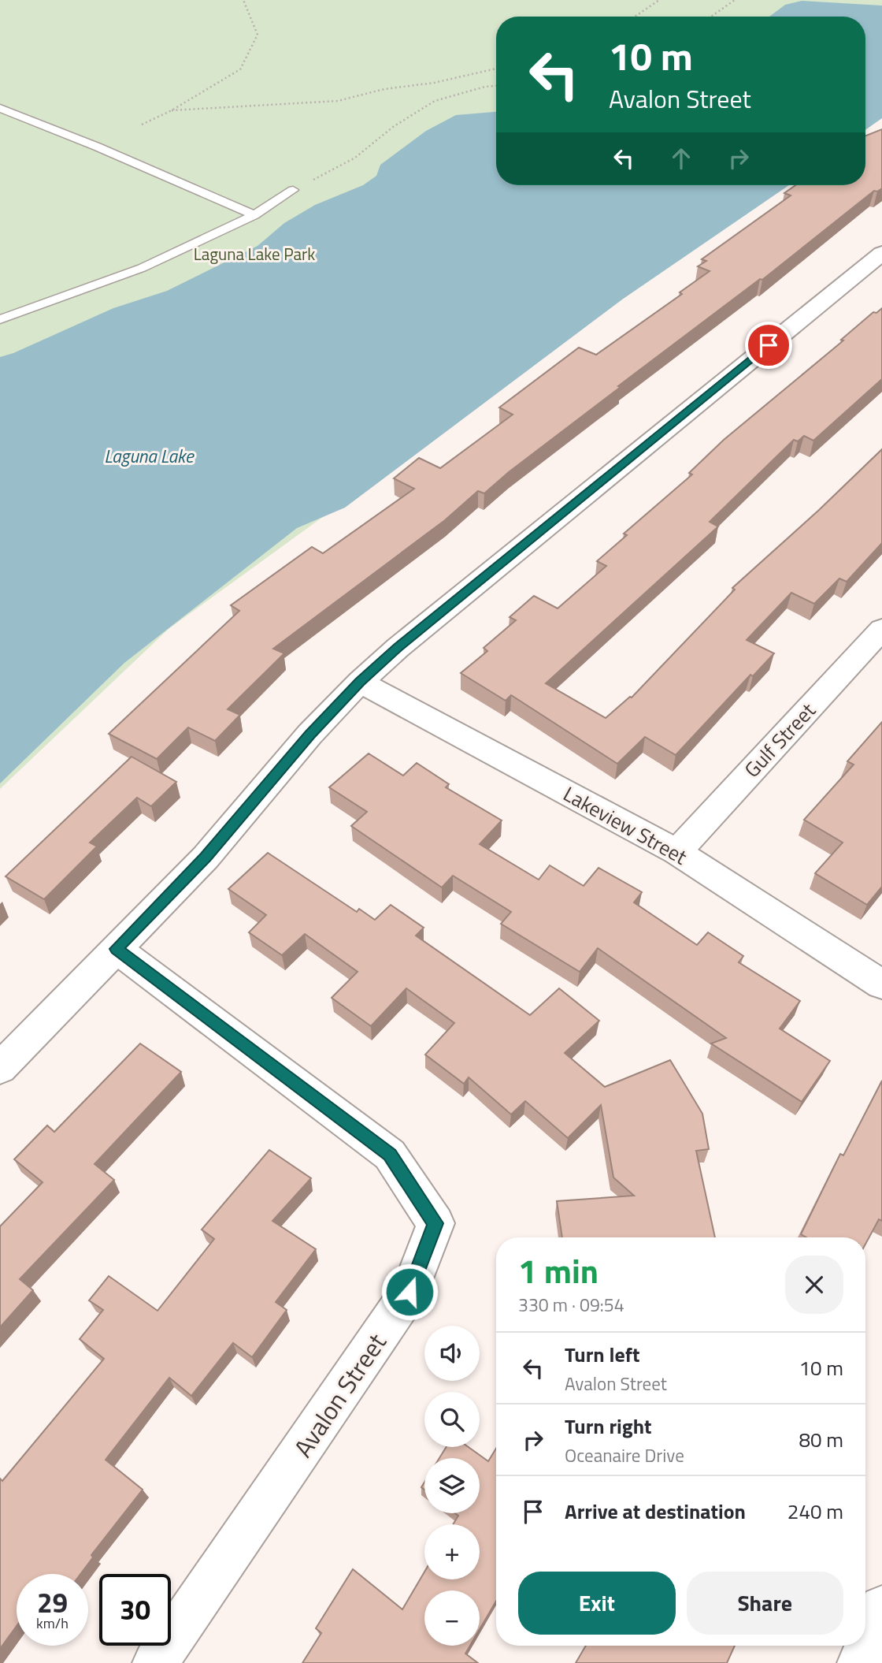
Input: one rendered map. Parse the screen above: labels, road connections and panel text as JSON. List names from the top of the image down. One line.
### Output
{"streets":{"street":["Gulf Street","Lakeview Street","Avalon Street"]},"crossings":[["Gulf Street","Lakeview Street"]],"water":["Laguna Lake"],"parks":["Laguna Lake Park"],"page":{"turn":["10 m","Avalon Street"],"heading":["1 min","330 m · 09:54"],"map_buttons":["+","−"],"list":[{"name":"Turn left","note":"Avalon Street","value":"10 m"},{"name":"Turn right","note":"Oceanaire Drive","value":"80 m"},{"name":"Arrive at destination","value":"240 m"}],"buttons":["Exit","Share"],"speed":"29 km/h","limit":"30"}}
